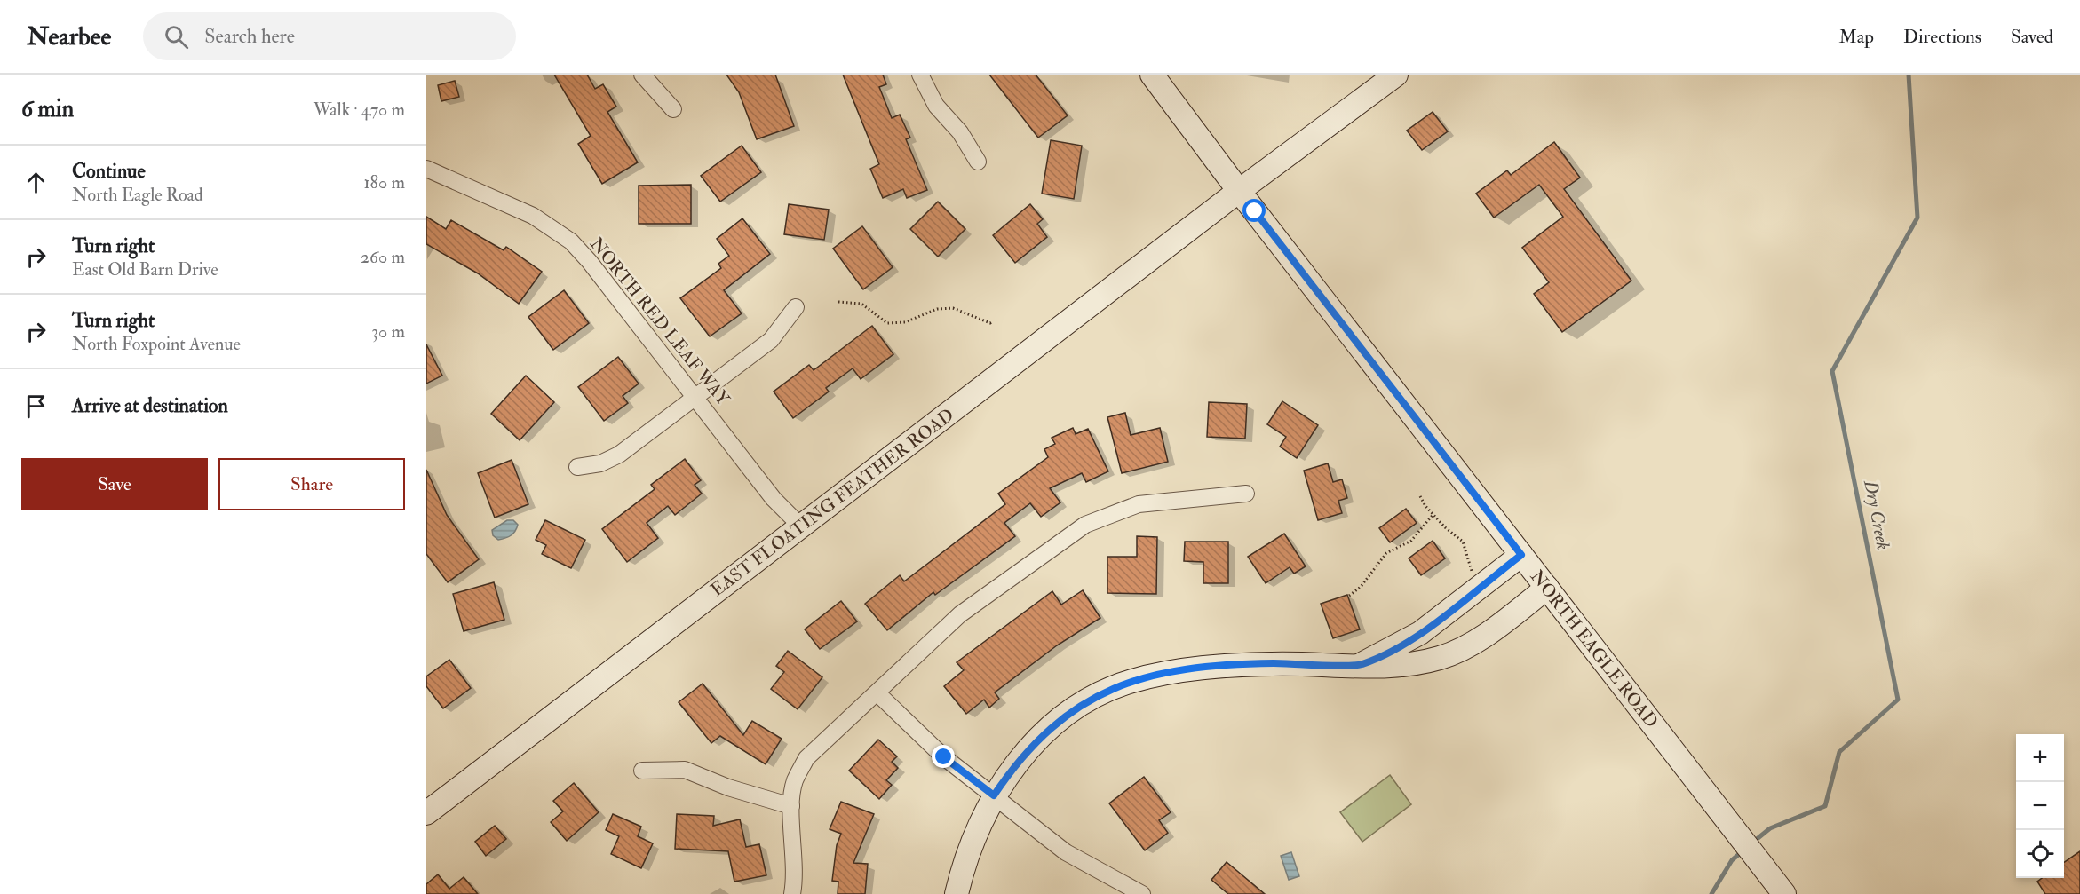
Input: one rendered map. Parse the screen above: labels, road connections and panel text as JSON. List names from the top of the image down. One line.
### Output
{"streets":{"main road":["EAST FLOATING FEATHER ROAD","NORTH EAGLE ROAD"],"street":["NORTH RED LEAF WAY"]},"crossings":[["NORTH RED LEAF WAY","EAST FLOATING FEATHER ROAD"],["EAST FLOATING FEATHER ROAD","NORTH EAGLE ROAD"]],"water":["Dry Creek"],"page":{"header":"Nearbee","search":"Search here","nav":["Map","Directions","Saved"],"heading":["6 min","Walk · 470 m"],"list":[["Continue","North Eagle Road","180 m"],["Turn right","East Old Barn Drive","260 m"],["Turn right","North Foxpoint Avenue","30 m"],"Arrive at destination"],"buttons":["Save","Share"],"map_buttons":["+","−"]}}
